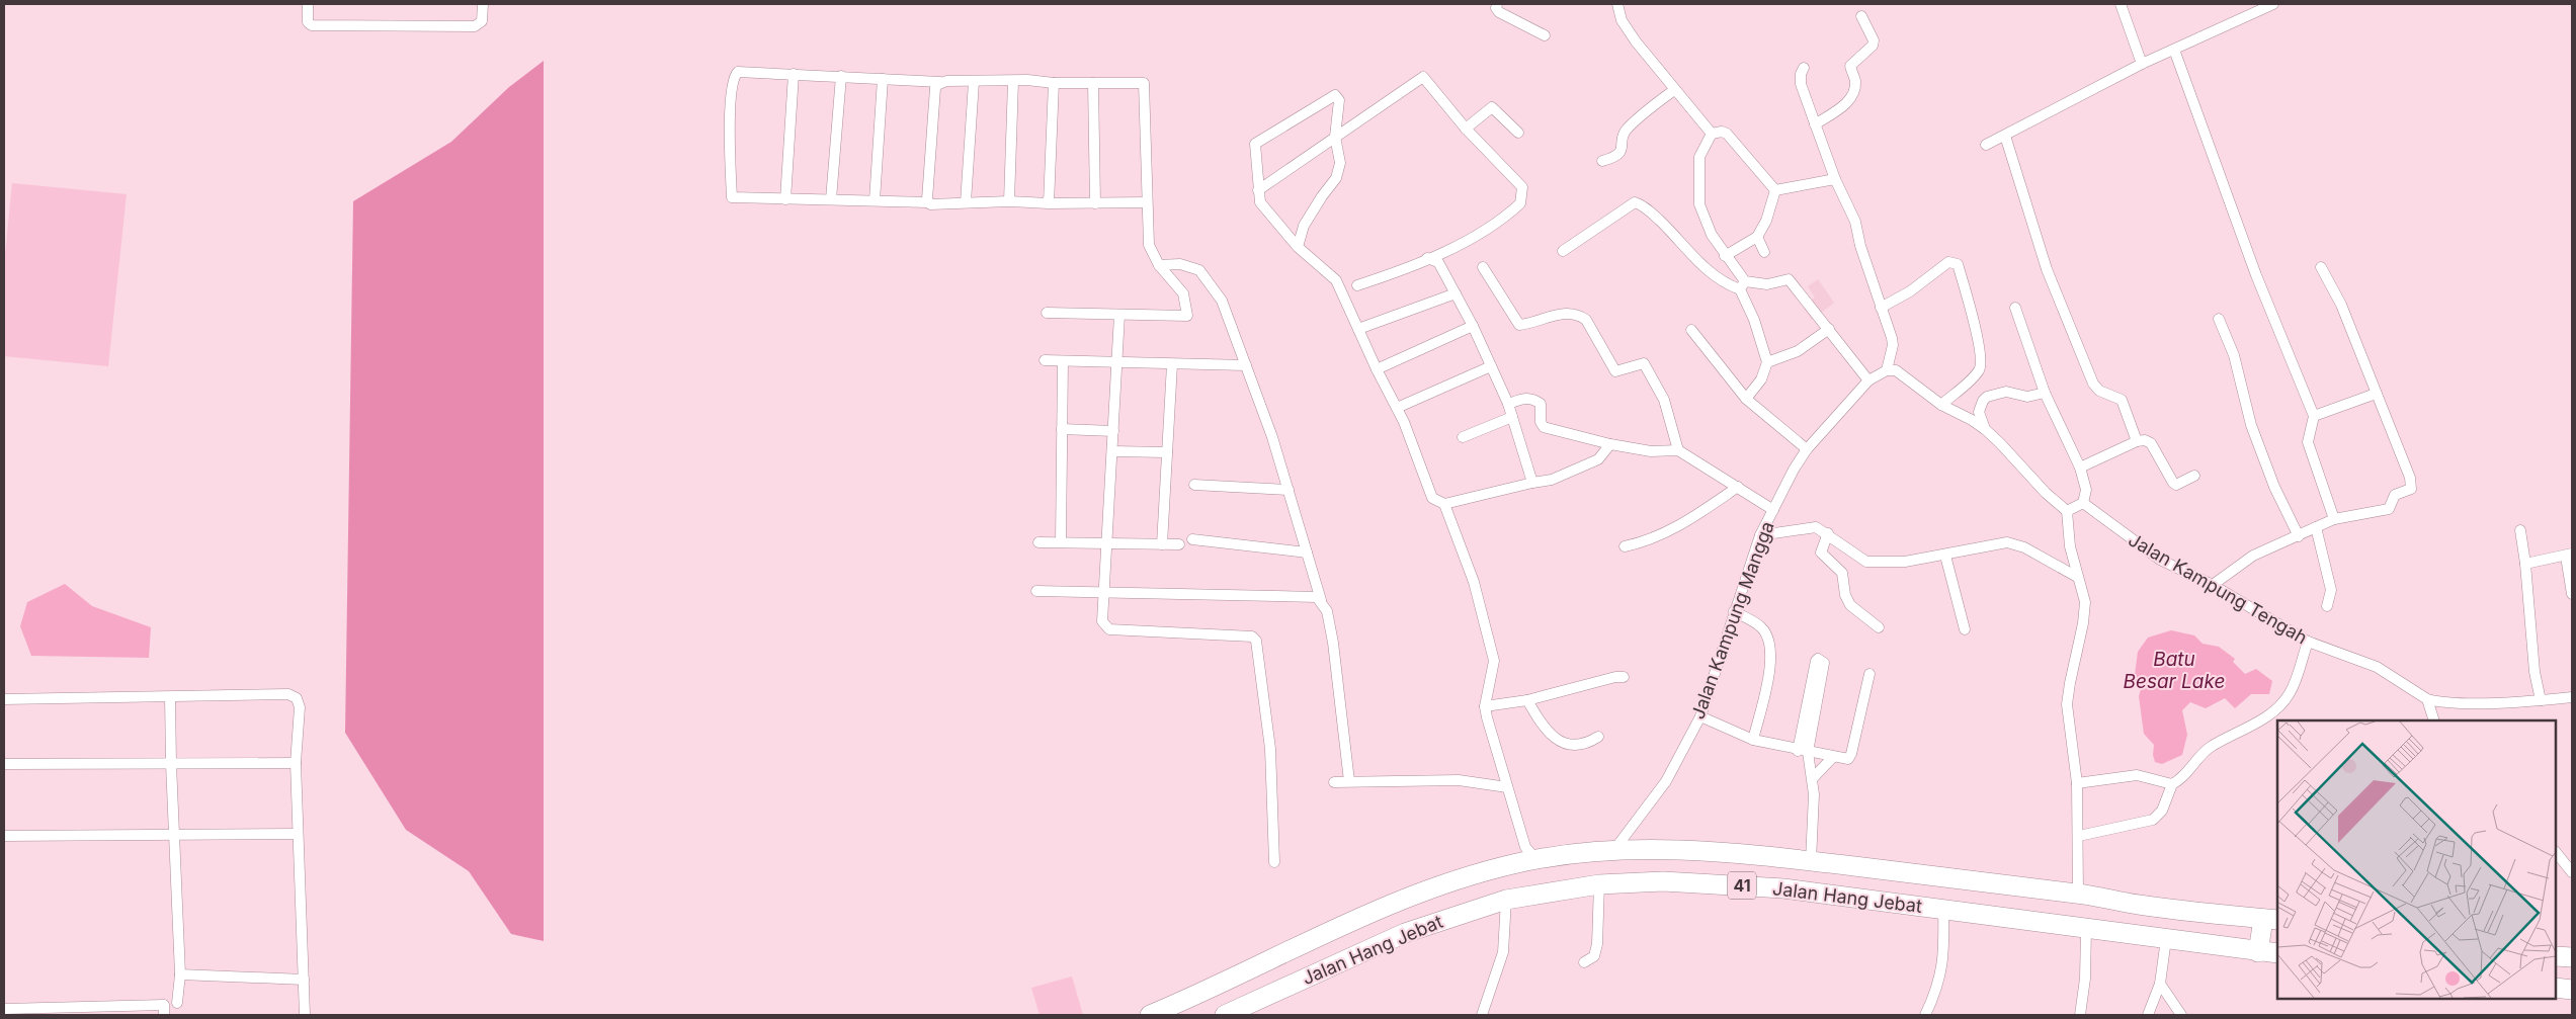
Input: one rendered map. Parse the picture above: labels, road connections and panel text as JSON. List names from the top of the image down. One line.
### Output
{"streets":{"highway":["41","Jalan Hang Jebat"],"street":["Jalan Kampung Tengah","Jalan Kampung Mangga"]},"water":["Batu Besar Lake"]}
